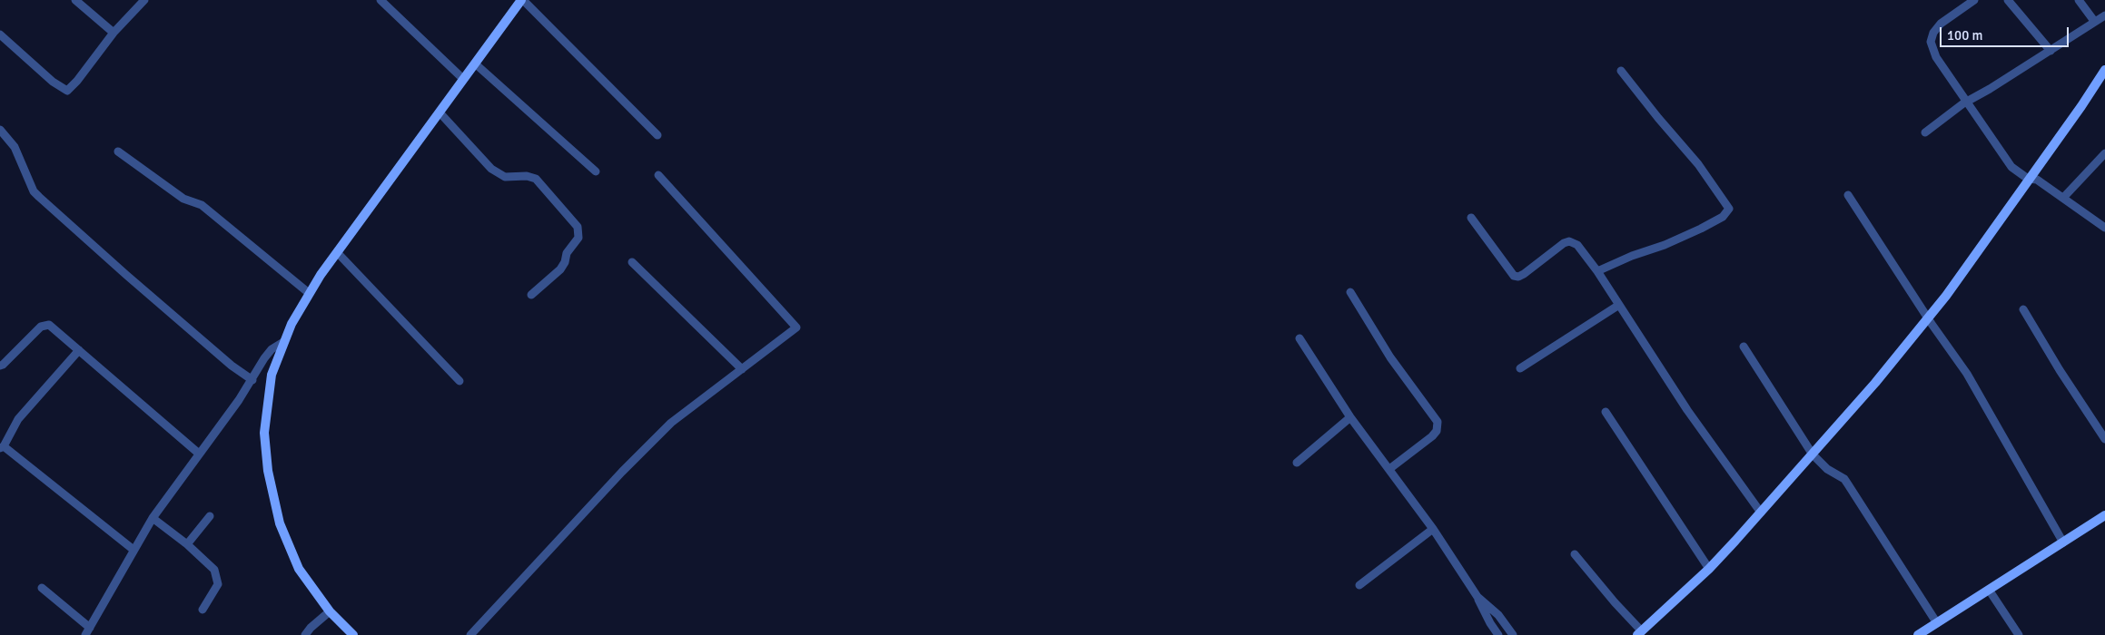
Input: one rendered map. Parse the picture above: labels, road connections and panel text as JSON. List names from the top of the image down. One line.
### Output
{"scale_bar":"100 m"}
